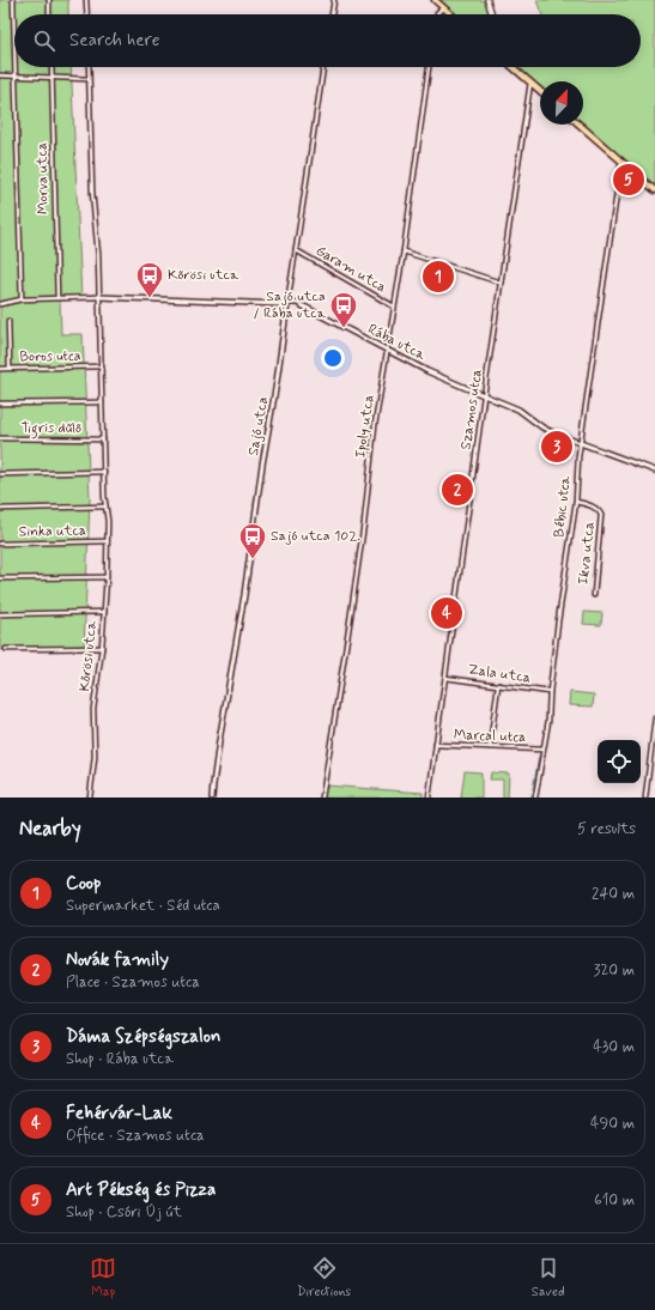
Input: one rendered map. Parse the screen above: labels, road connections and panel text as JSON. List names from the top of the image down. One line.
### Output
{"streets":{"street":["Morva utca","Garam utca","Rába utca","Boros utca","Szamos utca","Sajó utca","Ipoly utca","Tigris dűlő","Bébic utca","Sinka utca","Ikva utca","Kőrösi utca","Zala utca","Marcal utca"]},"crossings":[["Morva utca","Rába utca"],["Garam utca","Sajó utca"],["Garam utca","Ipoly utca"],["Rába utca","Szamos utca"],["Rába utca","Sajó utca"],["Rába utca","Ipoly utca"],["Rába utca","Bébic utca"],["Rába utca","Kőrösi utca"],["Boros utca","Kőrösi utca"],["Szamos utca","Zala utca"],["Szamos utca","Marcal utca"],["Tigris dűlő","Kőrösi utca"],["Bébic utca","Ikva utca"],["Bébic utca","Zala utca"],["Bébic utca","Marcal utca"],["Sinka utca","Kőrösi utca"]],"places":{"bus stop":["Kőrösi utca","Sajó utca / Rába utca","Sajó utca 102."]},"north":"top right","page":{"search":"Search here","pins":["5","1","3","2","4"],"heading":["Nearby","5 results"],"list":[{"mark":"1","name":"Coop","note":"Supermarket · Séd utca","value":"240 m"},{"mark":"2","name":"Novák family","note":"Place · Szamos utca","value":"320 m"},{"mark":"3","name":"Dáma Szépségszalon","note":"Shop · Rába utca","value":"430 m"},{"mark":"4","name":"Fehérvár-Lak","note":"Office · Szamos utca","value":"490 m"},{"mark":"5","name":"Art Pékség és Pizza","note":"Shop · Csóri Új út","value":"610 m"}],"nav":["Map","Directions","Saved"]}}
